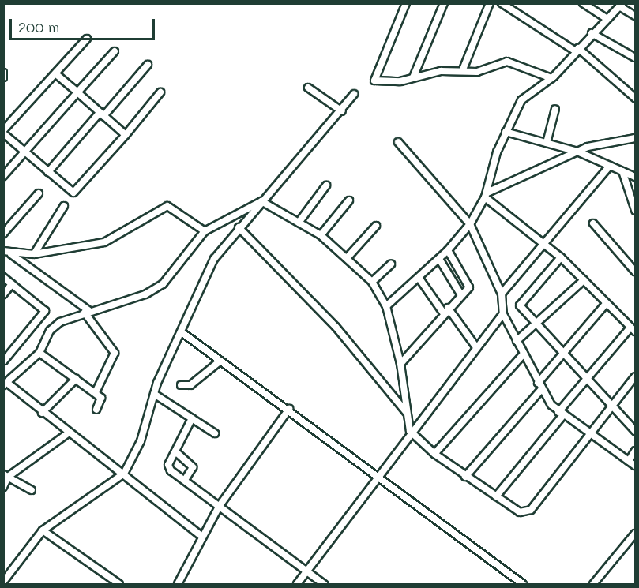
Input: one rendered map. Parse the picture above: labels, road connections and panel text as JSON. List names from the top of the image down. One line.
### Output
{"scale_bar":"200 m"}
